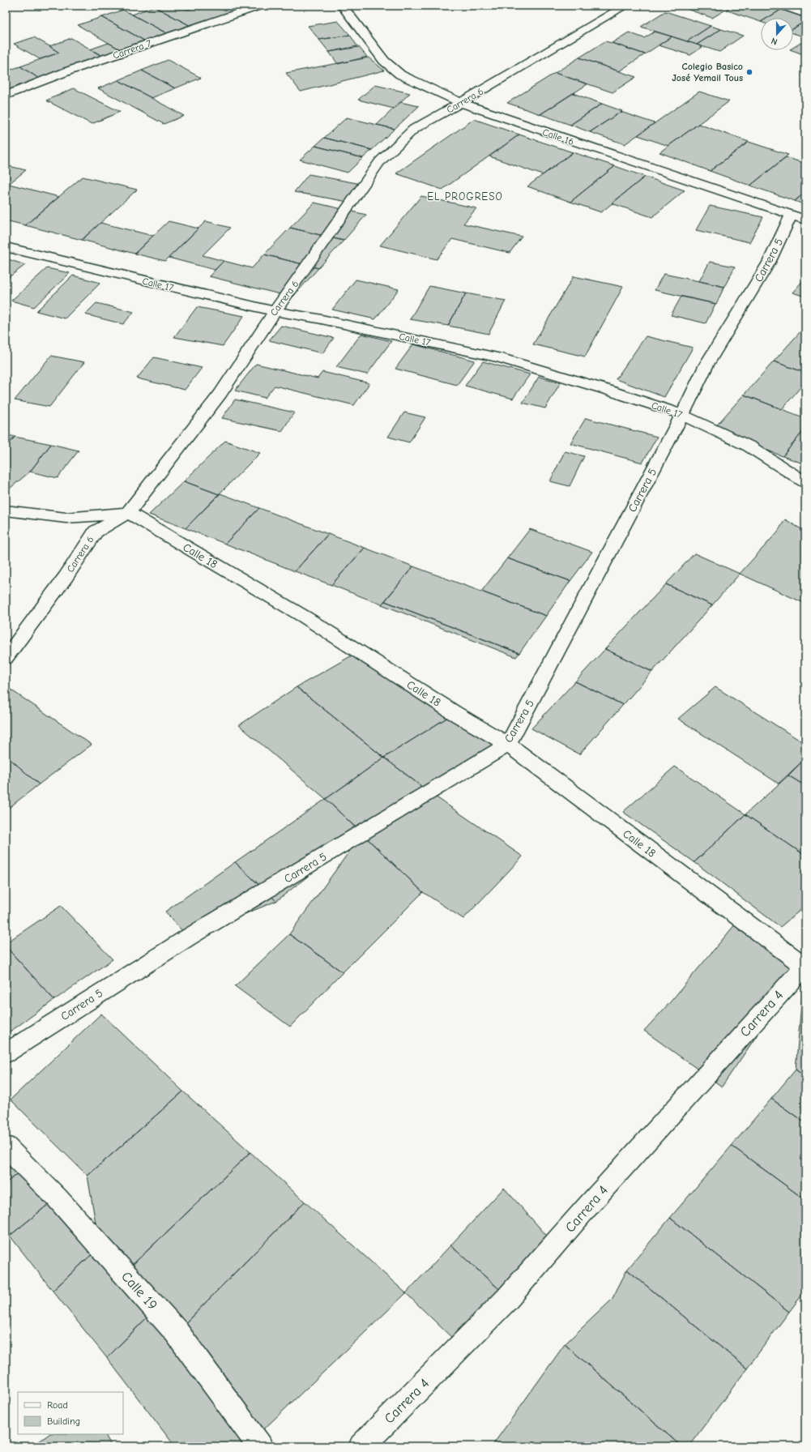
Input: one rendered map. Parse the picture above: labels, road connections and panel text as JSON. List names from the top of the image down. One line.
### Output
{"streets":{"street":["Carrera 7","Carrera 6","Calle 16","Carrera 5","Calle 17","Calle 18","Carrera 4","Calle 19"]},"crossings":[["Carrera 6","Calle 16"],["Carrera 6","Calle 17"],["Carrera 6","Calle 18"],["Calle 16","Carrera 5"],["Carrera 5","Calle 17"],["Carrera 5","Calle 18"],["Calle 18","Carrera 4"]],"districts":["EL PROGRESO"],"places":["Colegio Basico José Yemail Tous"],"legend":["Road","Building"],"north":"bottom"}
